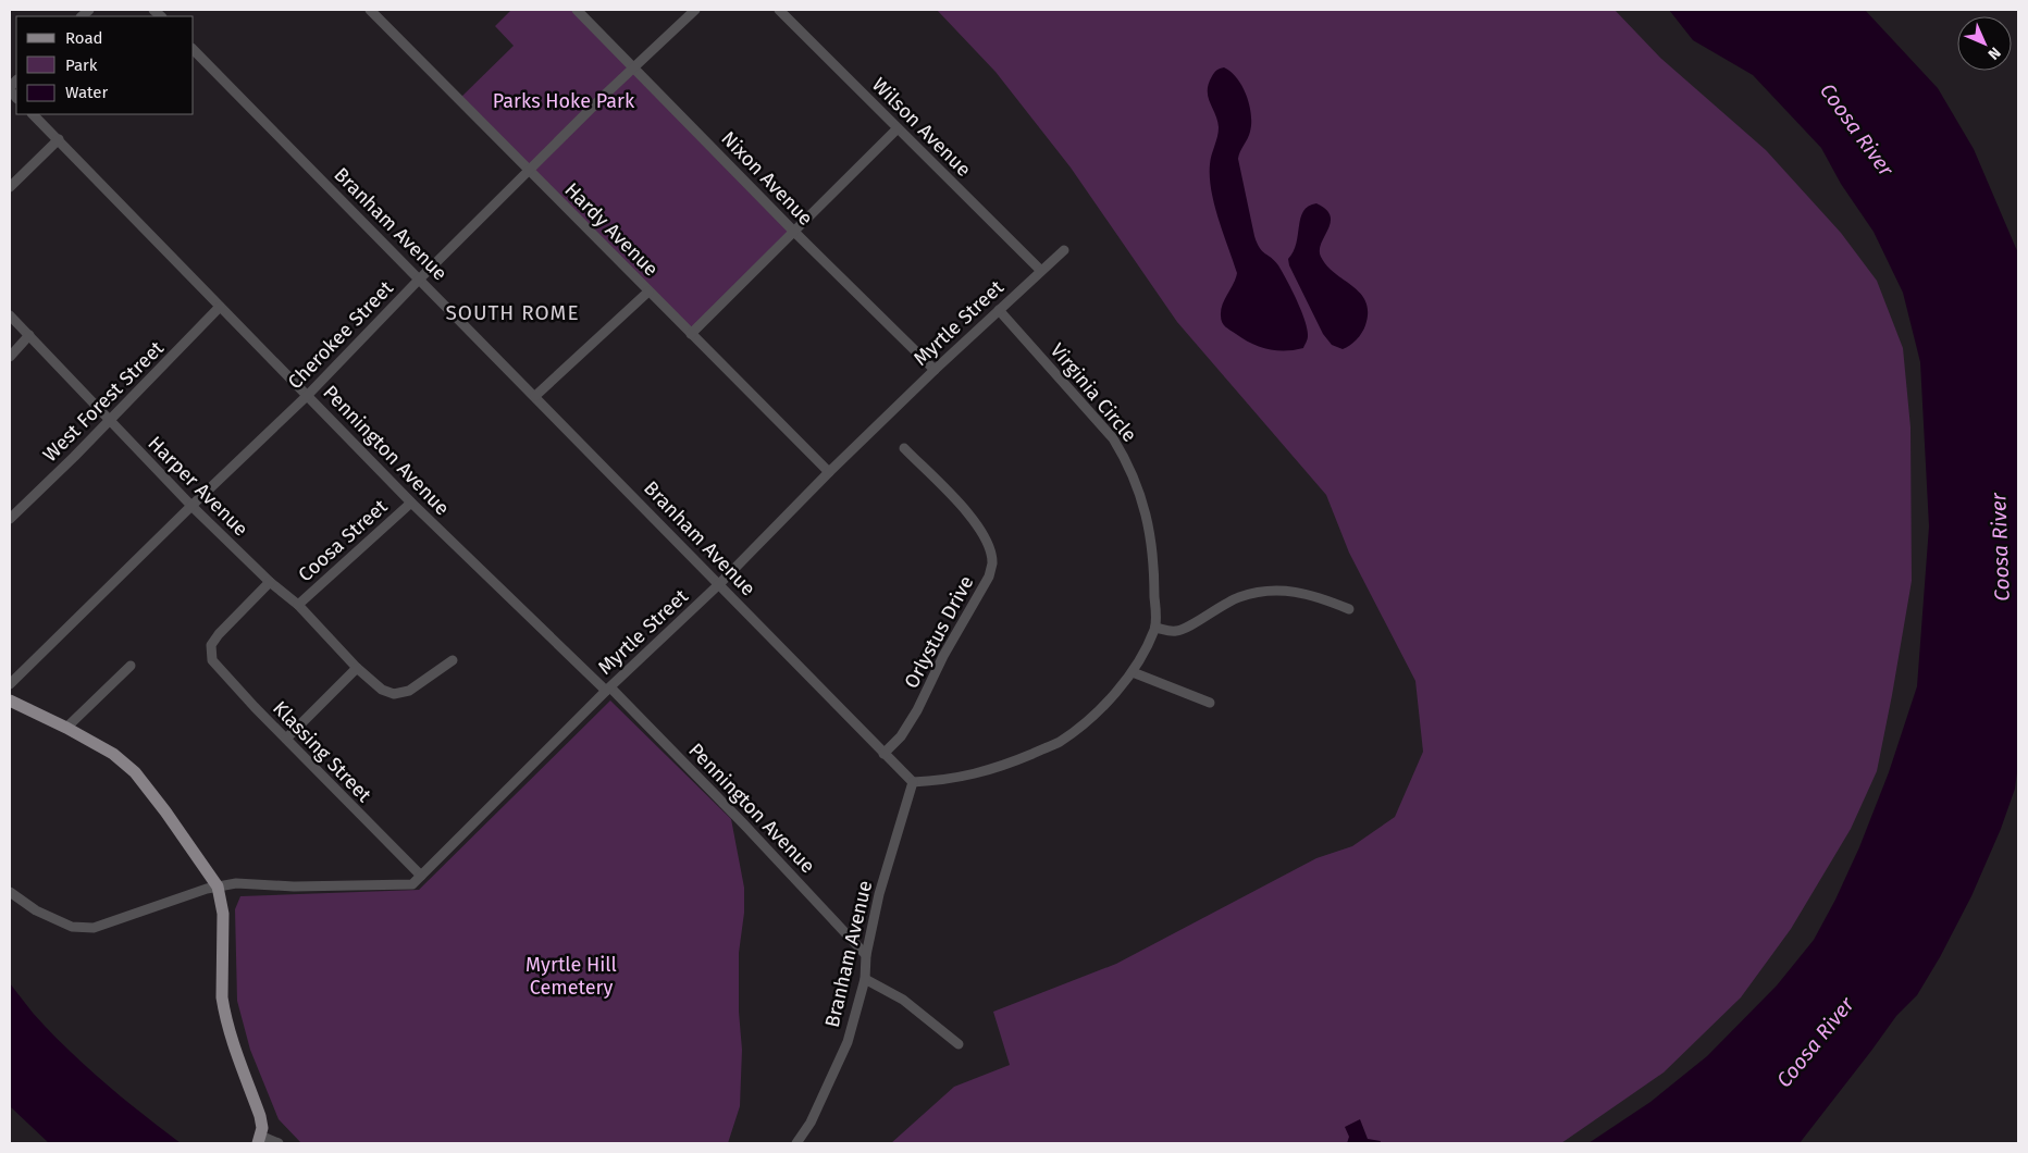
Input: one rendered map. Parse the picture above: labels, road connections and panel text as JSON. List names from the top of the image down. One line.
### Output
{"streets":{"street":["Wilson Avenue","Nixon Avenue","Branham Avenue","Hardy Avenue","Myrtle Street","Cherokee Street","Virginia Circle","West Forest Street","Pennington Avenue","Harper Avenue","Coosa Street","Orlystus Drive","Klassing Street"]},"crossings":[["Wilson Avenue","Myrtle Street"],["Nixon Avenue","Myrtle Street"],["Nixon Avenue","Cherokee Street"],["Branham Avenue","Myrtle Street"],["Branham Avenue","Cherokee Street"],["Branham Avenue","Virginia Circle"],["Branham Avenue","Pennington Avenue"],["Branham Avenue","Orlystus Drive"],["Hardy Avenue","Myrtle Street"],["Hardy Avenue","Cherokee Street"],["Myrtle Street","Virginia Circle"],["Myrtle Street","Pennington Avenue"],["Myrtle Street","Klassing Street"],["Cherokee Street","Pennington Avenue"],["Cherokee Street","Harper Avenue"],["West Forest Street","Pennington Avenue"],["West Forest Street","Harper Avenue"],["Pennington Avenue","Coosa Street"],["Harper Avenue","Coosa Street"],["Coosa Street","Klassing Street"]],"districts":["SOUTH ROME"],"water":["Coosa River"],"parks":["Parks Hoke Park","Myrtle Hill Cemetery"],"legend":["Road","Park","Water"],"north":"bottom right"}
